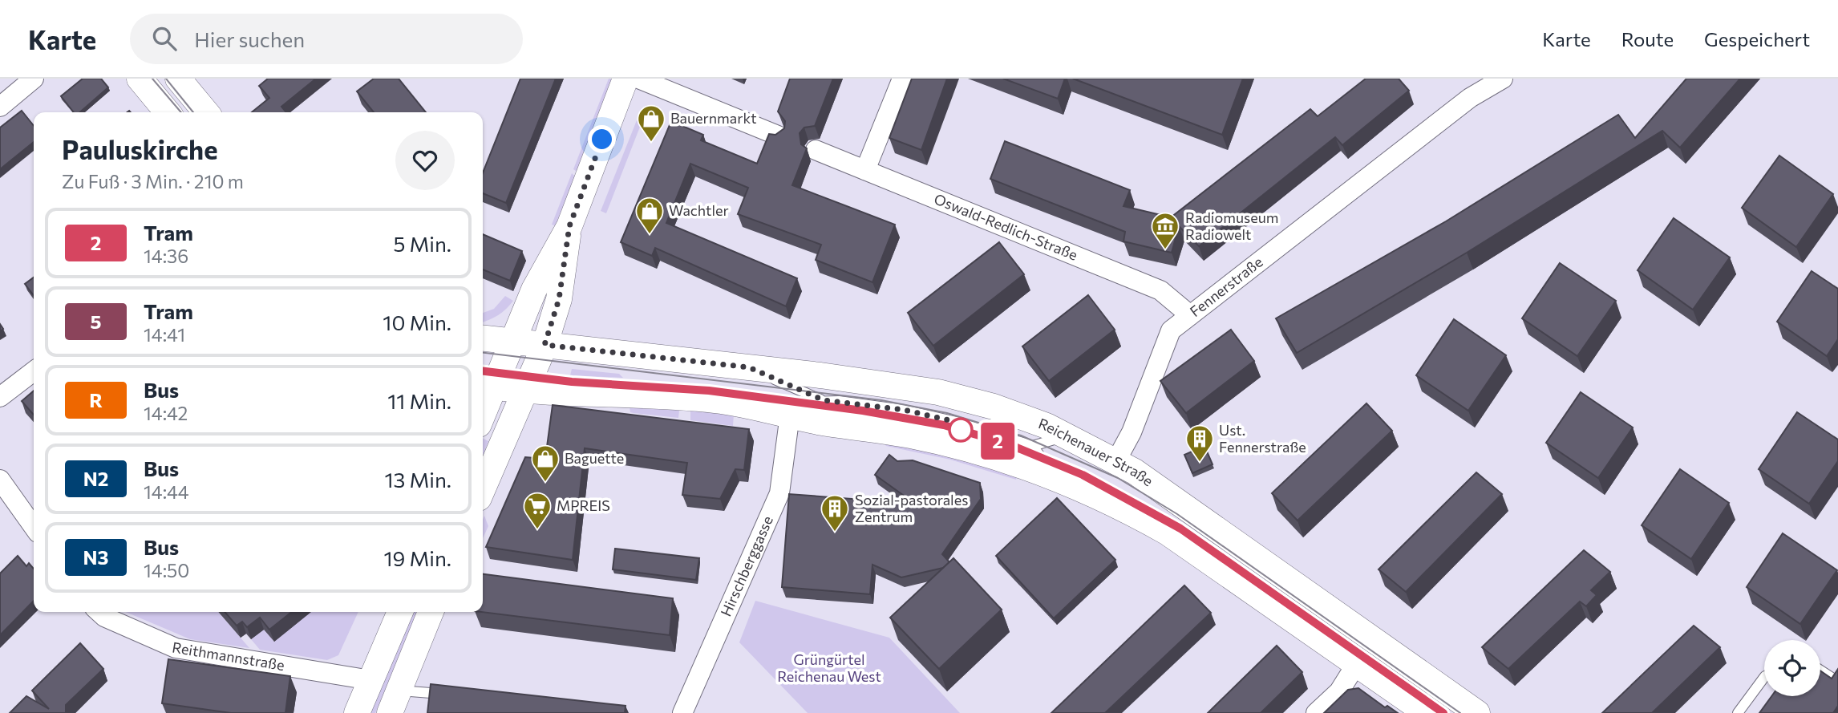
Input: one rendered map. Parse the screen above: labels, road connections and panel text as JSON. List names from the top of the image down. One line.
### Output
{"streets":{"street":["Oswald-Redlich-Straße","Fennerstraße","Reichenauer Straße","Hirschberggasse","Reithmannstraße"]},"crossings":[["Oswald-Redlich-Straße","Fennerstraße"],["Fennerstraße","Reichenauer Straße"]],"parks":["Grüngürtel Reichenau West"],"places":{"shop":["Bauernmarkt","Wachtler","Baguette"],"museum":["Radiomuseum Radiowelt"],"building":["Ust. Fennerstraße","Sozial-pastorales Zentrum"],"supermarket":["MPREIS"]},"lines":["tram line 2"],"page":{"header":"Karte","search":"Hier suchen","nav":["Karte","Route","Gespeichert"],"on_map":"2","heading":["Pauluskirche","Zu Fuß · 3 Min. · 210 m"],"list":[{"mark":"2","name":"Tram","note":"14:36","value":"5 Min."},{"mark":"5","name":"Tram","note":"14:41","value":"10 Min."},{"mark":"R","name":"Bus","note":"14:42","value":"11 Min."},{"mark":"N2","name":"Bus","note":"14:44","value":"13 Min."},{"mark":"N3","name":"Bus","note":"14:50","value":"19 Min."}]}}
